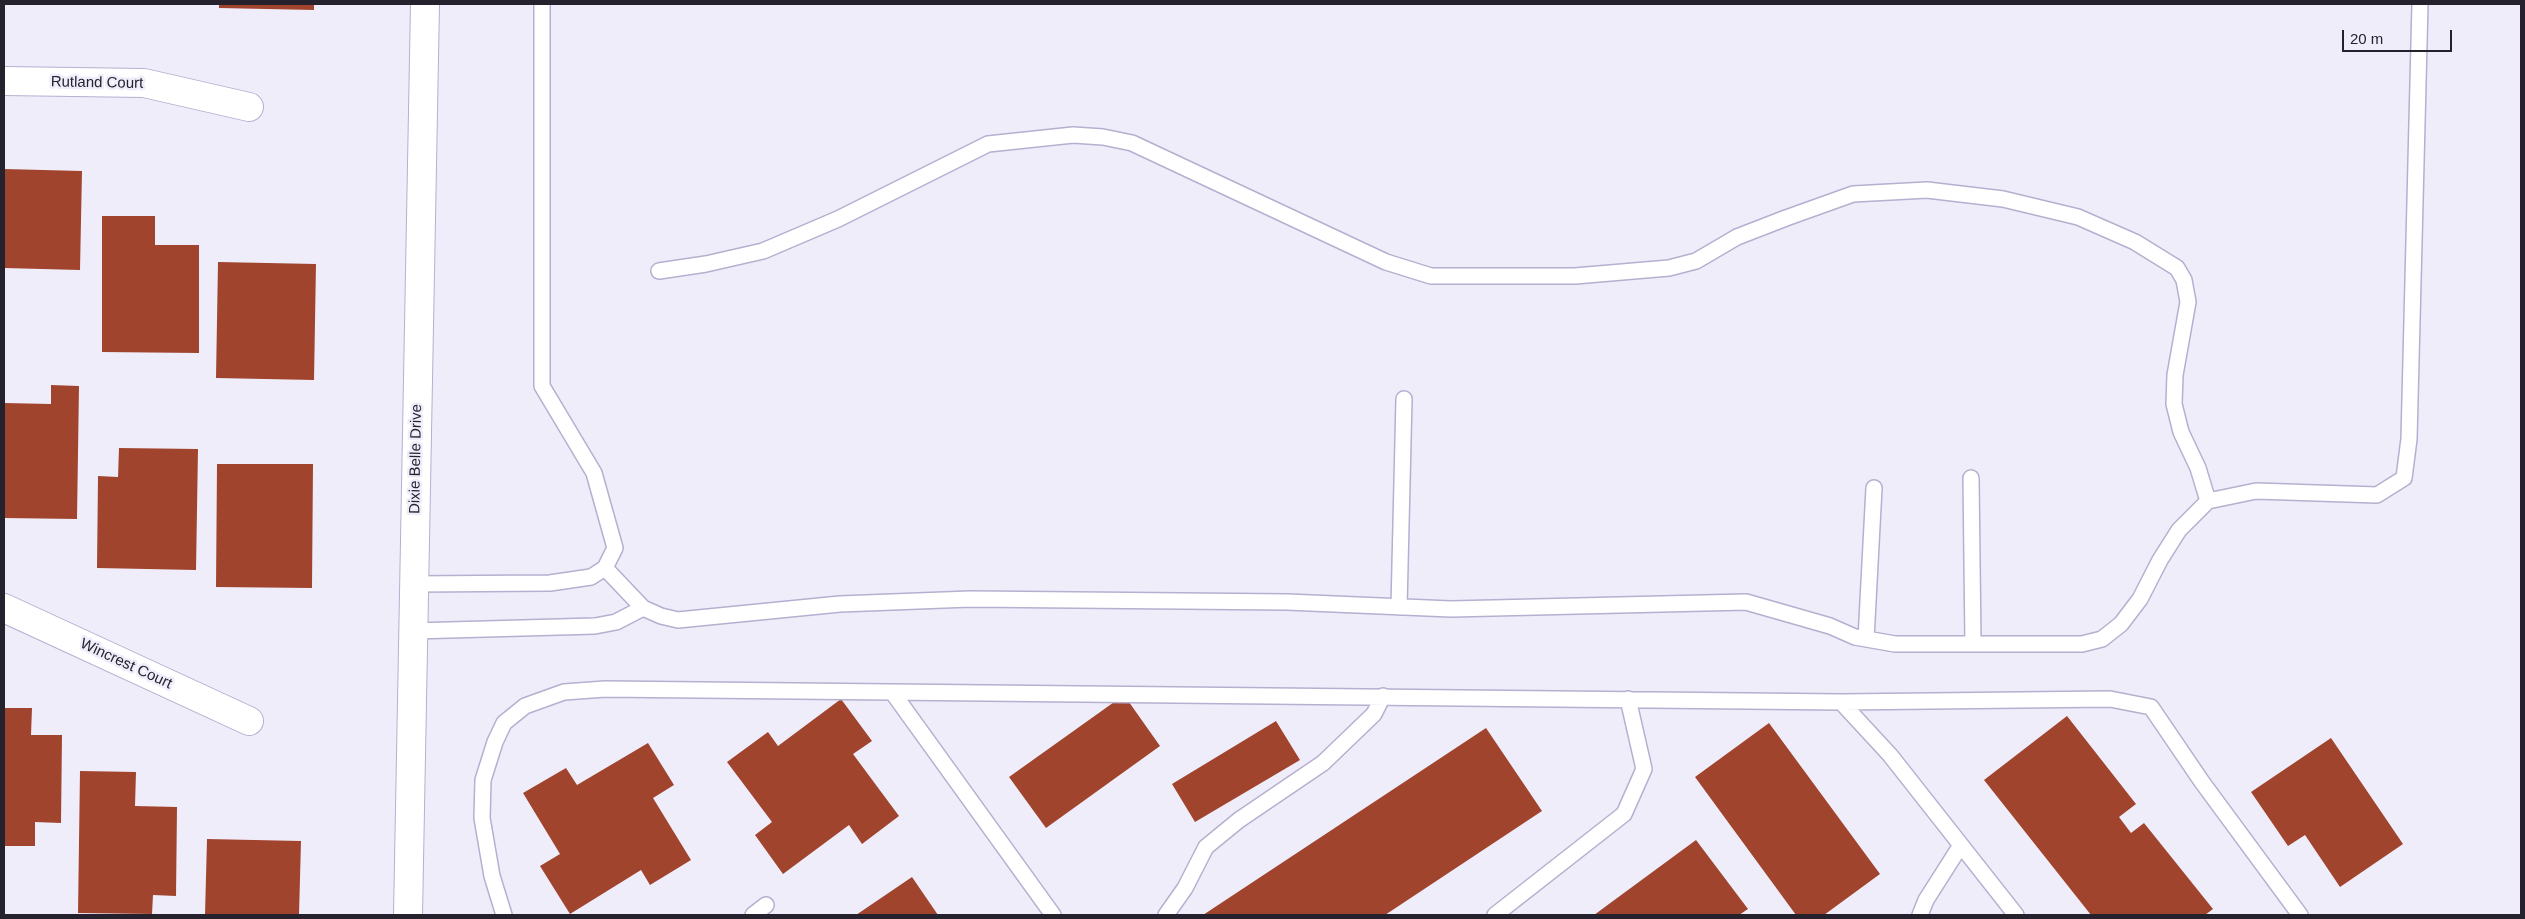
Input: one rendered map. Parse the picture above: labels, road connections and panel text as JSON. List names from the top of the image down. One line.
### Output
{"streets":{"street":["Rutland Court","Dixie Belle Drive","Wincrest Court"]},"scale_bar":"20 m"}
